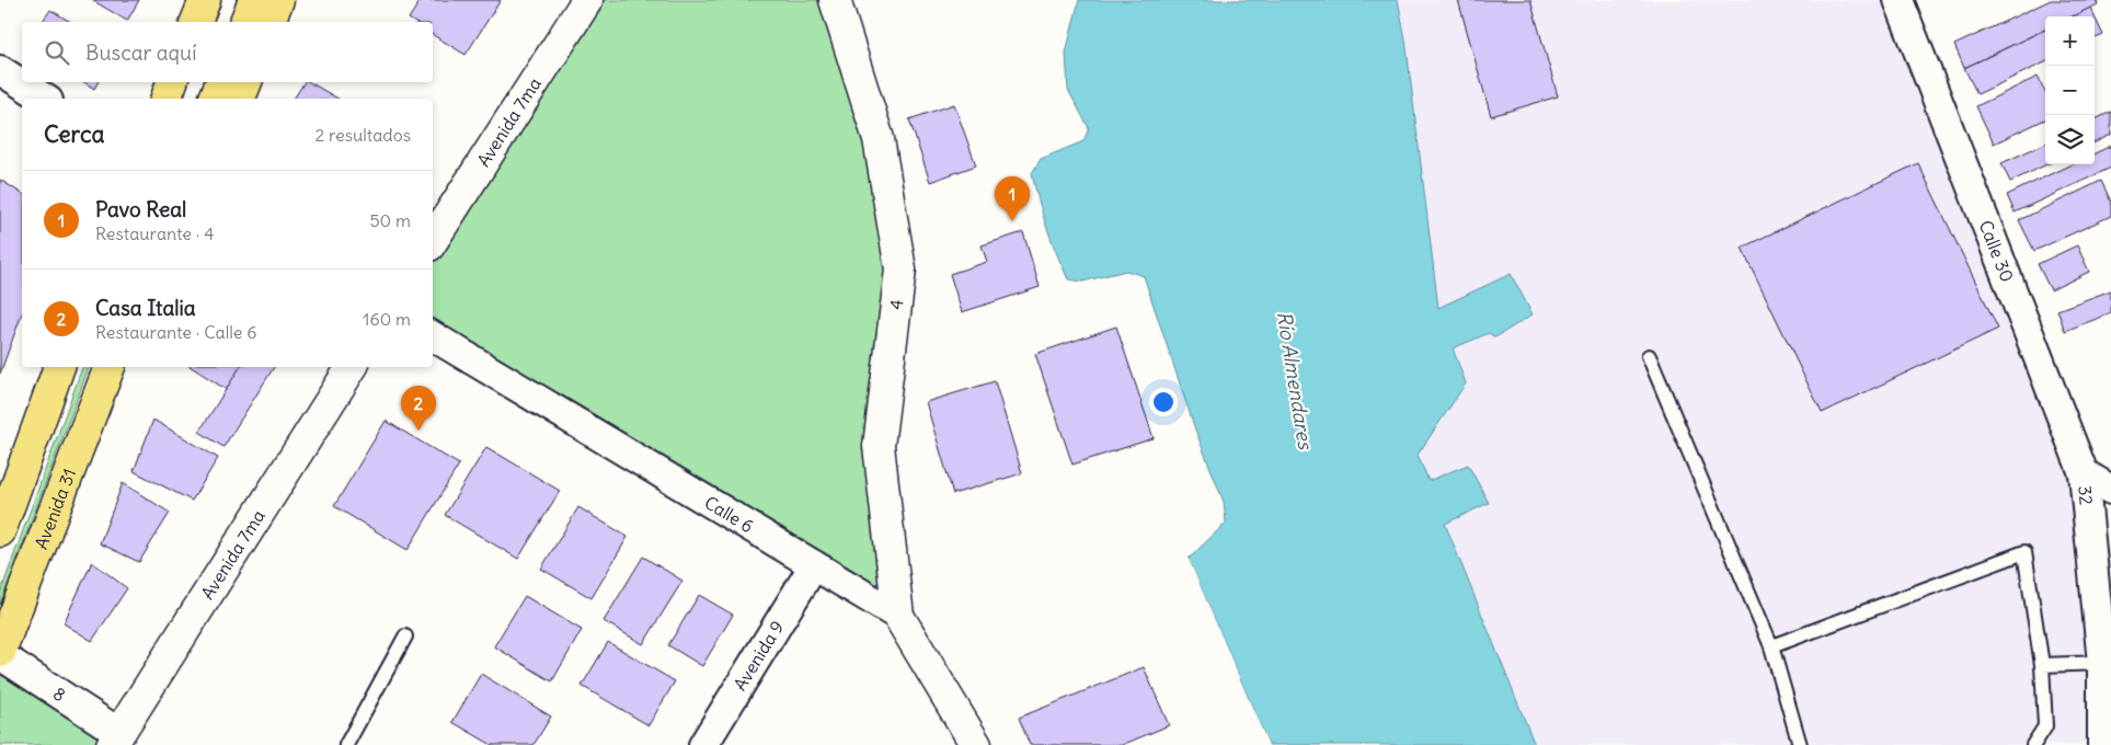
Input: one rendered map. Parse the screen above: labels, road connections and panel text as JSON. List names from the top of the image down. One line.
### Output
{"streets":{"main road":["Avenida 31"],"street":["Avenida 7ma","Calle 30","4","32","Calle 6","Avenida 9","8"]},"crossings":[["Avenida 7ma","8"],["Calle 30","32"],["4","Calle 6"],["Avenida 31","8"],["Calle 6","Avenida 9"]],"water":["Río Almendares"],"page":{"map_buttons":["+","−"],"search":"Buscar aquí","heading":["Cerca","2 resultados"],"list":[{"mark":"1","name":"Pavo Real","note":"Restaurante · 4","value":"50 m"},{"mark":"2","name":"Casa Italia","note":"Restaurante · Calle 6","value":"160 m"}],"pins":["1","2"]}}
